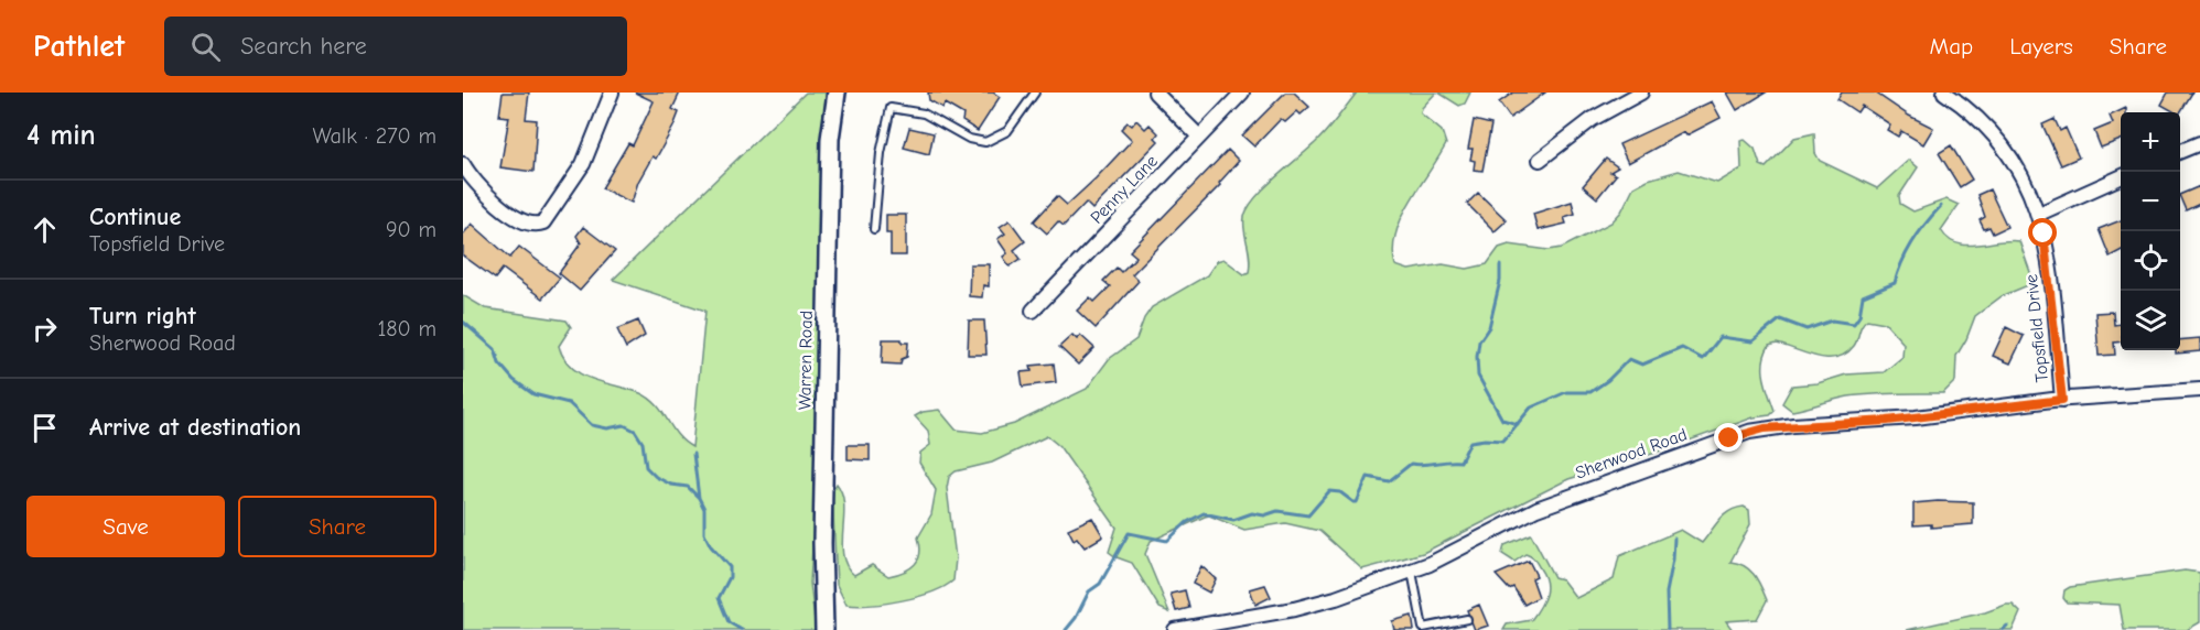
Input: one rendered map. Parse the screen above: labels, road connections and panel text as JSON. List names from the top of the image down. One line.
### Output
{"streets":{"street":["Penny Lane","Topsfield Drive","Warren Road","Sherwood Road"]},"crossings":[["Topsfield Drive","Sherwood Road"]],"page":{"header":"Pathlet","search":"Search here","nav":["Map","Layers","Share"],"heading":["4 min","Walk · 270 m"],"map_buttons":["+","−"],"list":[["Continue","Topsfield Drive","90 m"],["Turn right","Sherwood Road","180 m"],"Arrive at destination"],"buttons":["Save","Share"]}}
